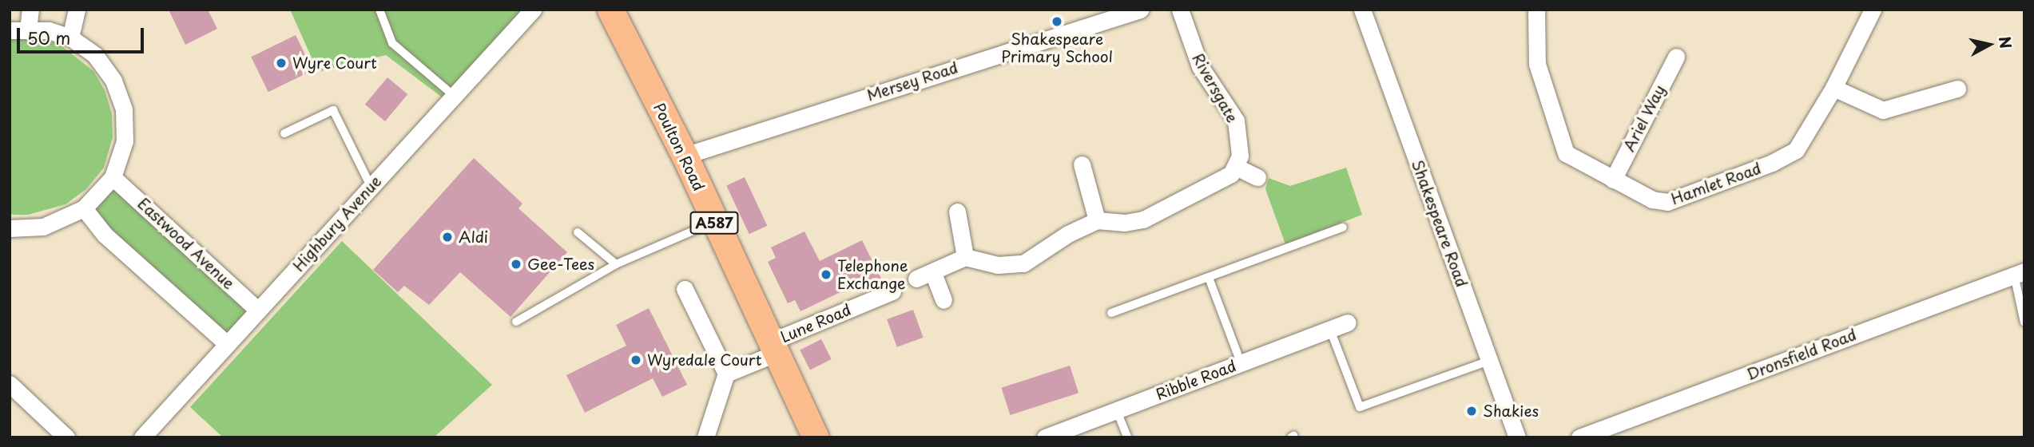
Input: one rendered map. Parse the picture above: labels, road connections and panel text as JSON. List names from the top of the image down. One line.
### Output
{"streets":{"main road":["Poulton Road","A587"],"street":["Mersey Road","Riversgate","Ariel Way","Hamlet Road","Highbury Avenue","Shakespeare Road","Eastwood Avenue","Lune Road","Dronsfield Road","Ribble Road"]},"crossings":[["Mersey Road","Poulton Road"],["Ariel Way","Hamlet Road"],["Poulton Road","Lune Road"],["Highbury Avenue","Eastwood Avenue"]],"places":["Shakespeare Primary School","Wyre Court","Aldi","Gee-Tees","Telephone Exchange","Wyredale Court","Shakies"],"scale_bar":"50 m","north":"right"}
